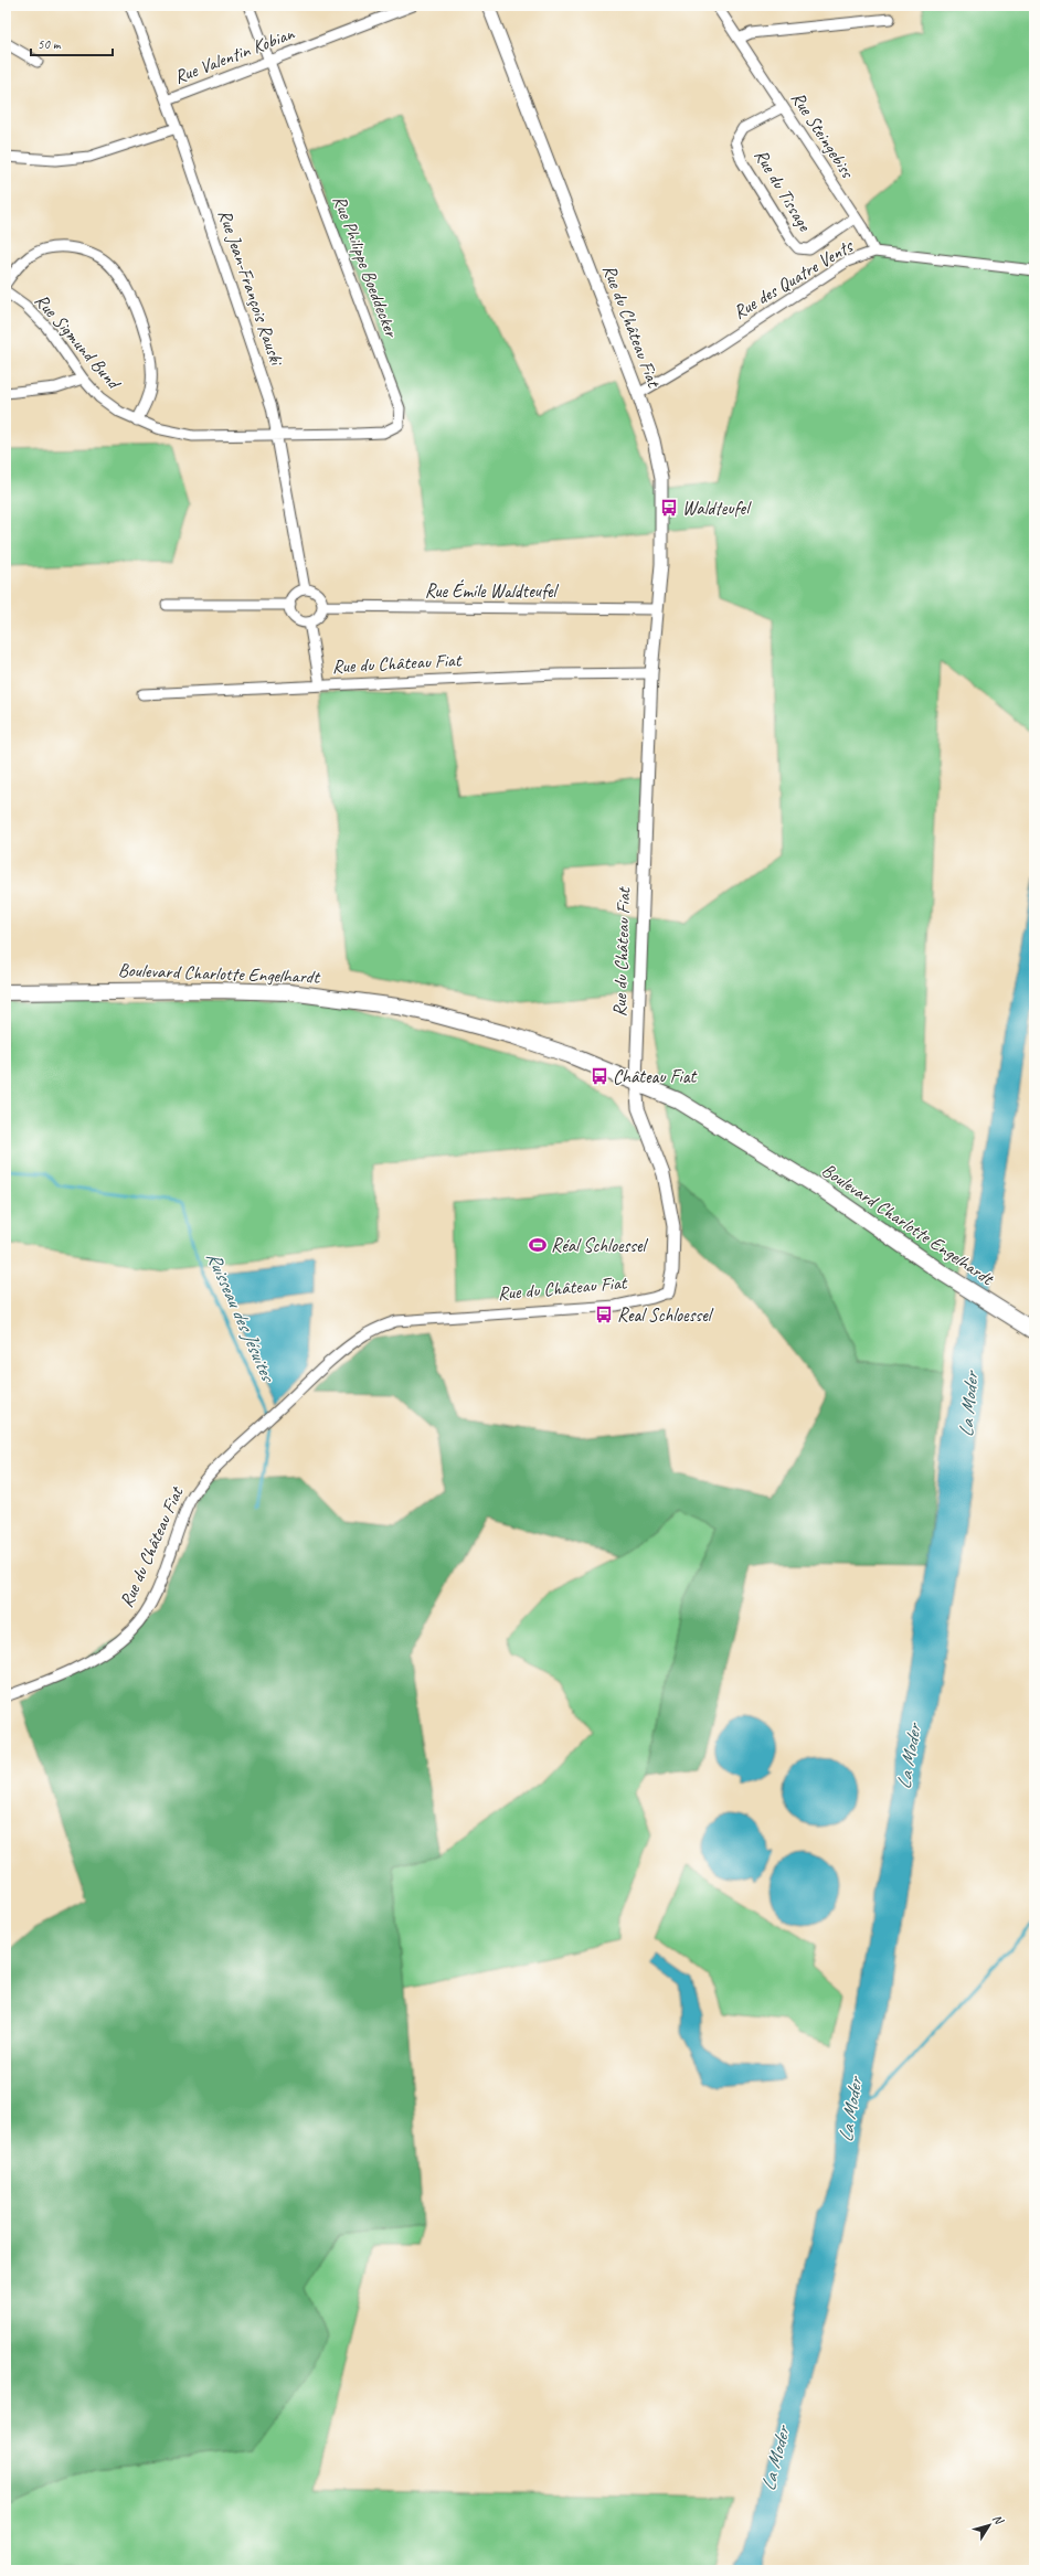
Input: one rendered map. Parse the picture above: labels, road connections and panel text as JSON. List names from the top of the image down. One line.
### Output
{"streets":{"main road":["Boulevard Charlotte Engelhardt"],"street":["Rue Valentin Kobian","Rue Steingebiss","Rue du Tissage","Rue Philippe Boeddecker","Rue des Quatre Vents","Rue Jean-François Rauski","Rue du Château Fiat","Rue Sigmund Bund","Rue Émile Waldteufel"]},"crossings":[["Rue Valentin Kobian","Rue Philippe Boeddecker"],["Rue Valentin Kobian","Rue Jean-François Rauski"],["Rue Steingebiss","Rue du Tissage"],["Rue Steingebiss","Rue des Quatre Vents"],["Rue Philippe Boeddecker","Rue Jean-François Rauski"],["Rue Philippe Boeddecker","Rue Sigmund Bund"],["Rue des Quatre Vents","Rue du Château Fiat"],["Rue Jean-François Rauski","Rue Sigmund Bund"],["Rue Jean-François Rauski","Rue Émile Waldteufel"],["Rue du Château Fiat","Rue Émile Waldteufel"],["Rue du Château Fiat","Boulevard Charlotte Engelhardt"]],"water":["Ruisseau des Jésuites","La Moder"],"places":{"bus stop":["Waldteufel","Château Fiat","Real Schloessel"],"sports":["Réal Schloessel"]},"scale_bar":"50 m","north":"top right"}
